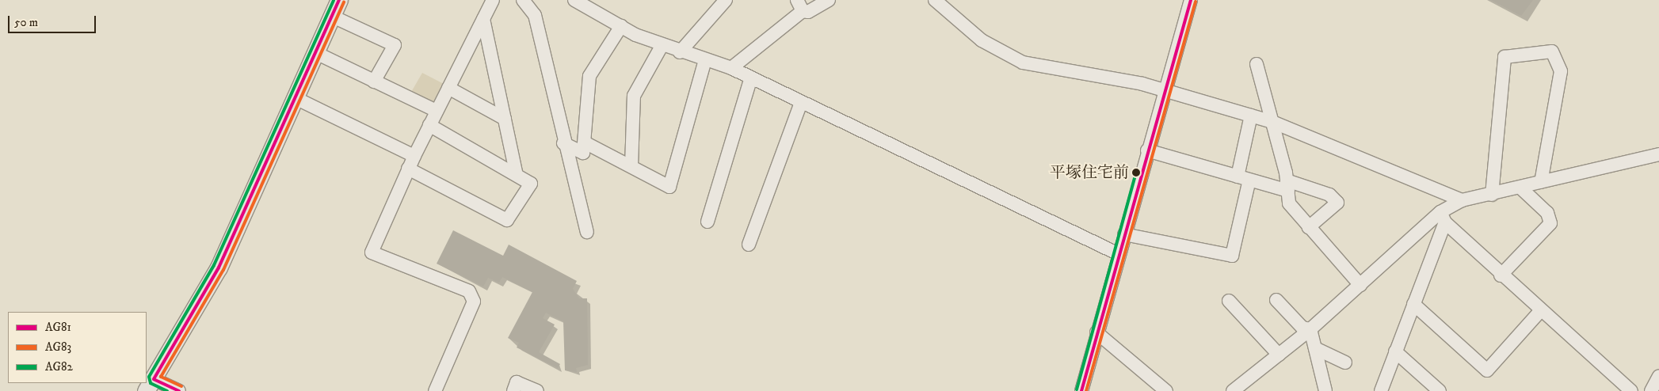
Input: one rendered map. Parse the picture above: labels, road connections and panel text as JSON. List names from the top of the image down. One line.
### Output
{"places":["平塚住宅前"],"lines":["transit line AG81","transit line AG82","transit line AG83"],"legend":["AG81","AG83","AG82"],"scale_bar":"50 m"}
